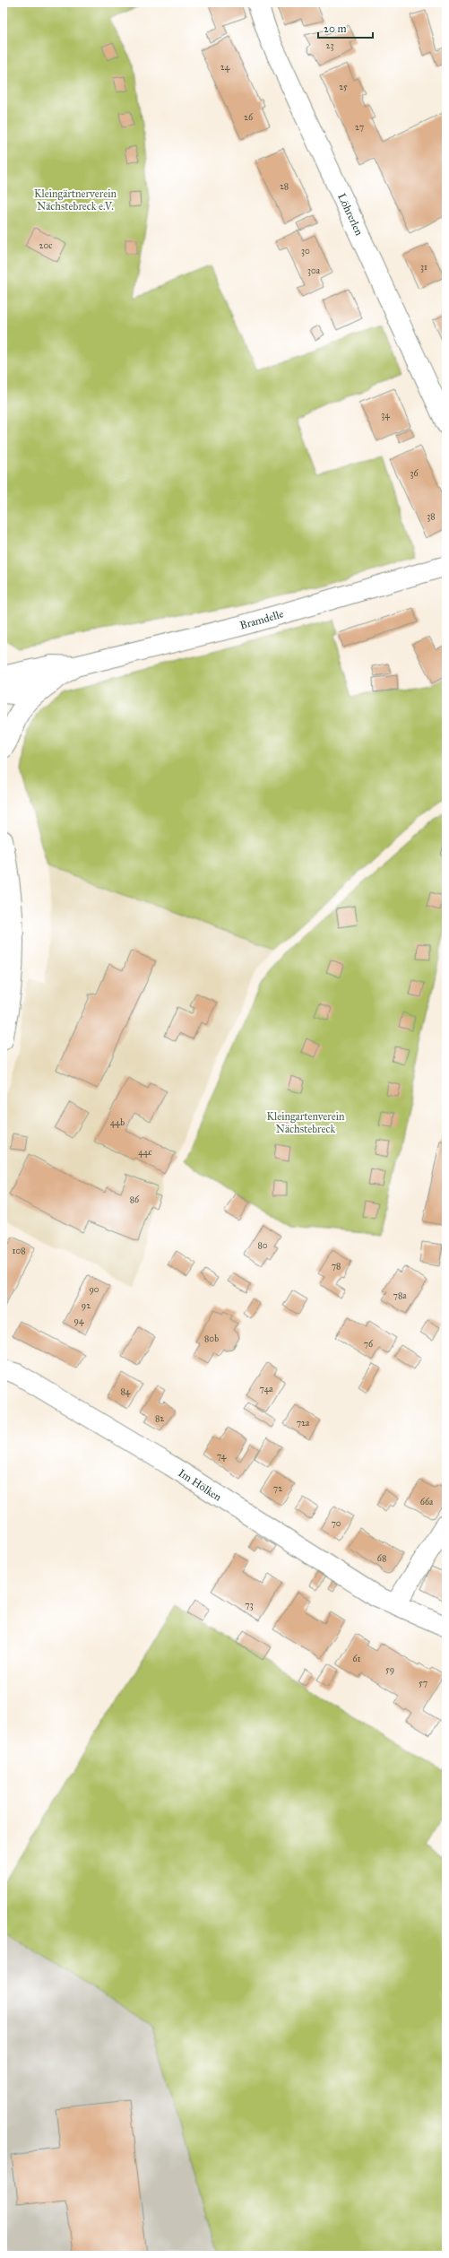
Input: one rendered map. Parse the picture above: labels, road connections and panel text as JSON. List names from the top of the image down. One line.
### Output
{"streets":{"street":["Löhrerlen","Bramdelle","Im Hölken"]},"parks":["Kleingärtnerverein Nächstebreck e.V.","Kleingartenverein Nächstebreck"],"house_numbers":["23","24","25","26","27","28","20c","30","31","30a","34","36","38","44b","44c","86","80","108","78","90","78a","92","94","80b","76","74a","84","82","72a","74","72","66a","70","68","73","61","59","57"],"scale_bar":"20 m"}
